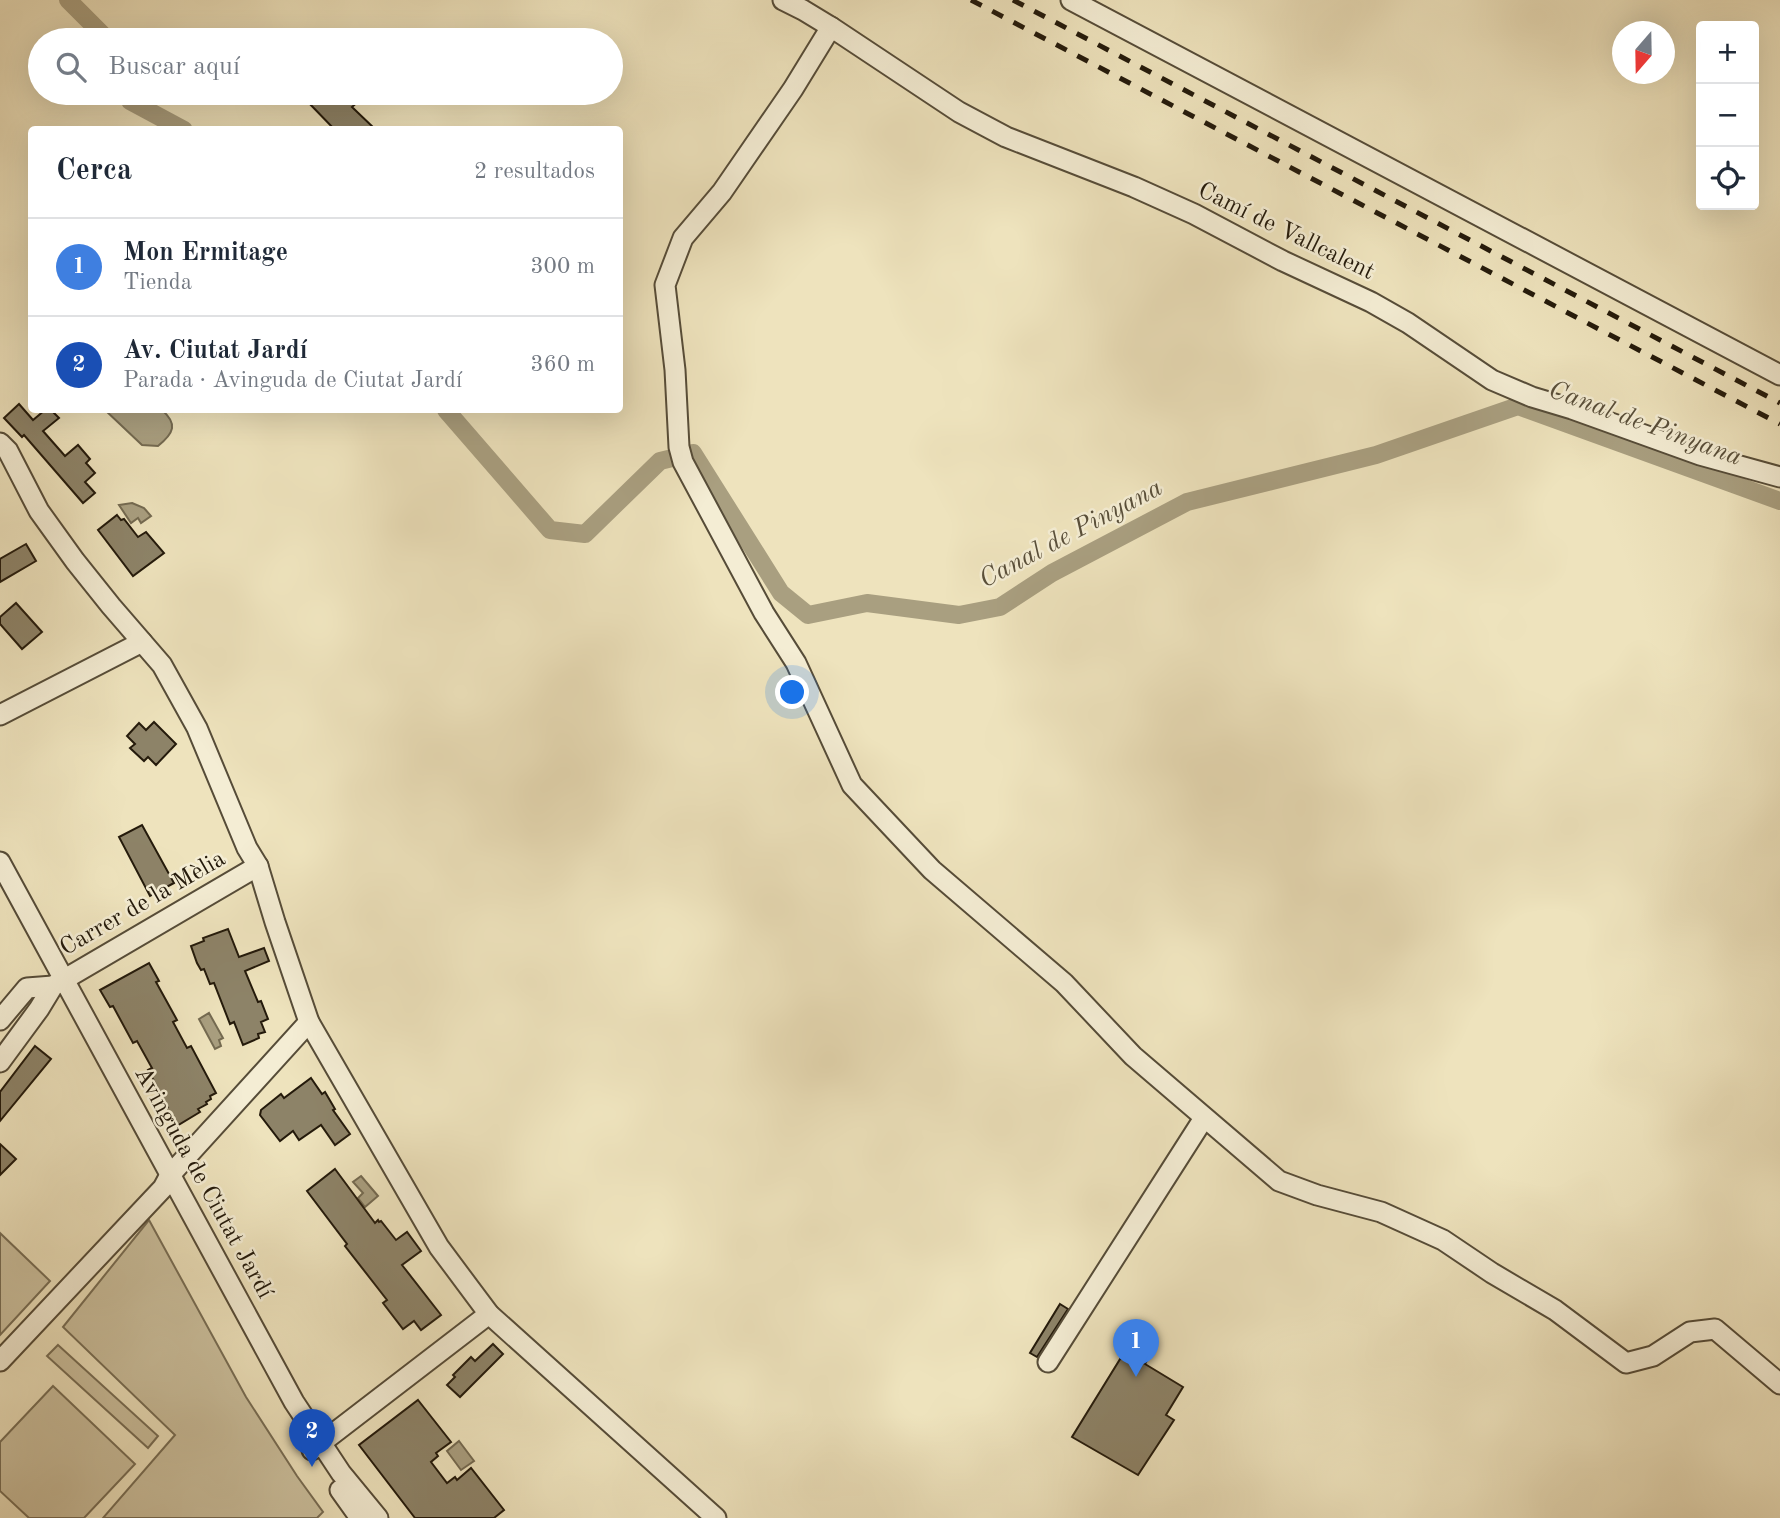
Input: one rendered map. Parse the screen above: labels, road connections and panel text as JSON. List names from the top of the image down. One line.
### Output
{"streets":{"street":["Camí de Vallcalent","Carrer de la Mèlia","Avinguda de Ciutat Jardí"]},"crossings":[["Carrer de la Mèlia","Avinguda de Ciutat Jardí"]],"water":["Canal de Pinyana"],"north":"bottom","page":{"map_buttons":["+","−"],"search":"Buscar aquí","heading":["Cerca","2 resultados"],"list":[{"mark":"1","name":"Mon Ermitage","note":"Tienda","value":"300 m"},{"mark":"2","name":"Av. Ciutat Jardí","note":"Parada · Avinguda de Ciutat Jardí","value":"360 m"}],"pins":["1","2"]}}
